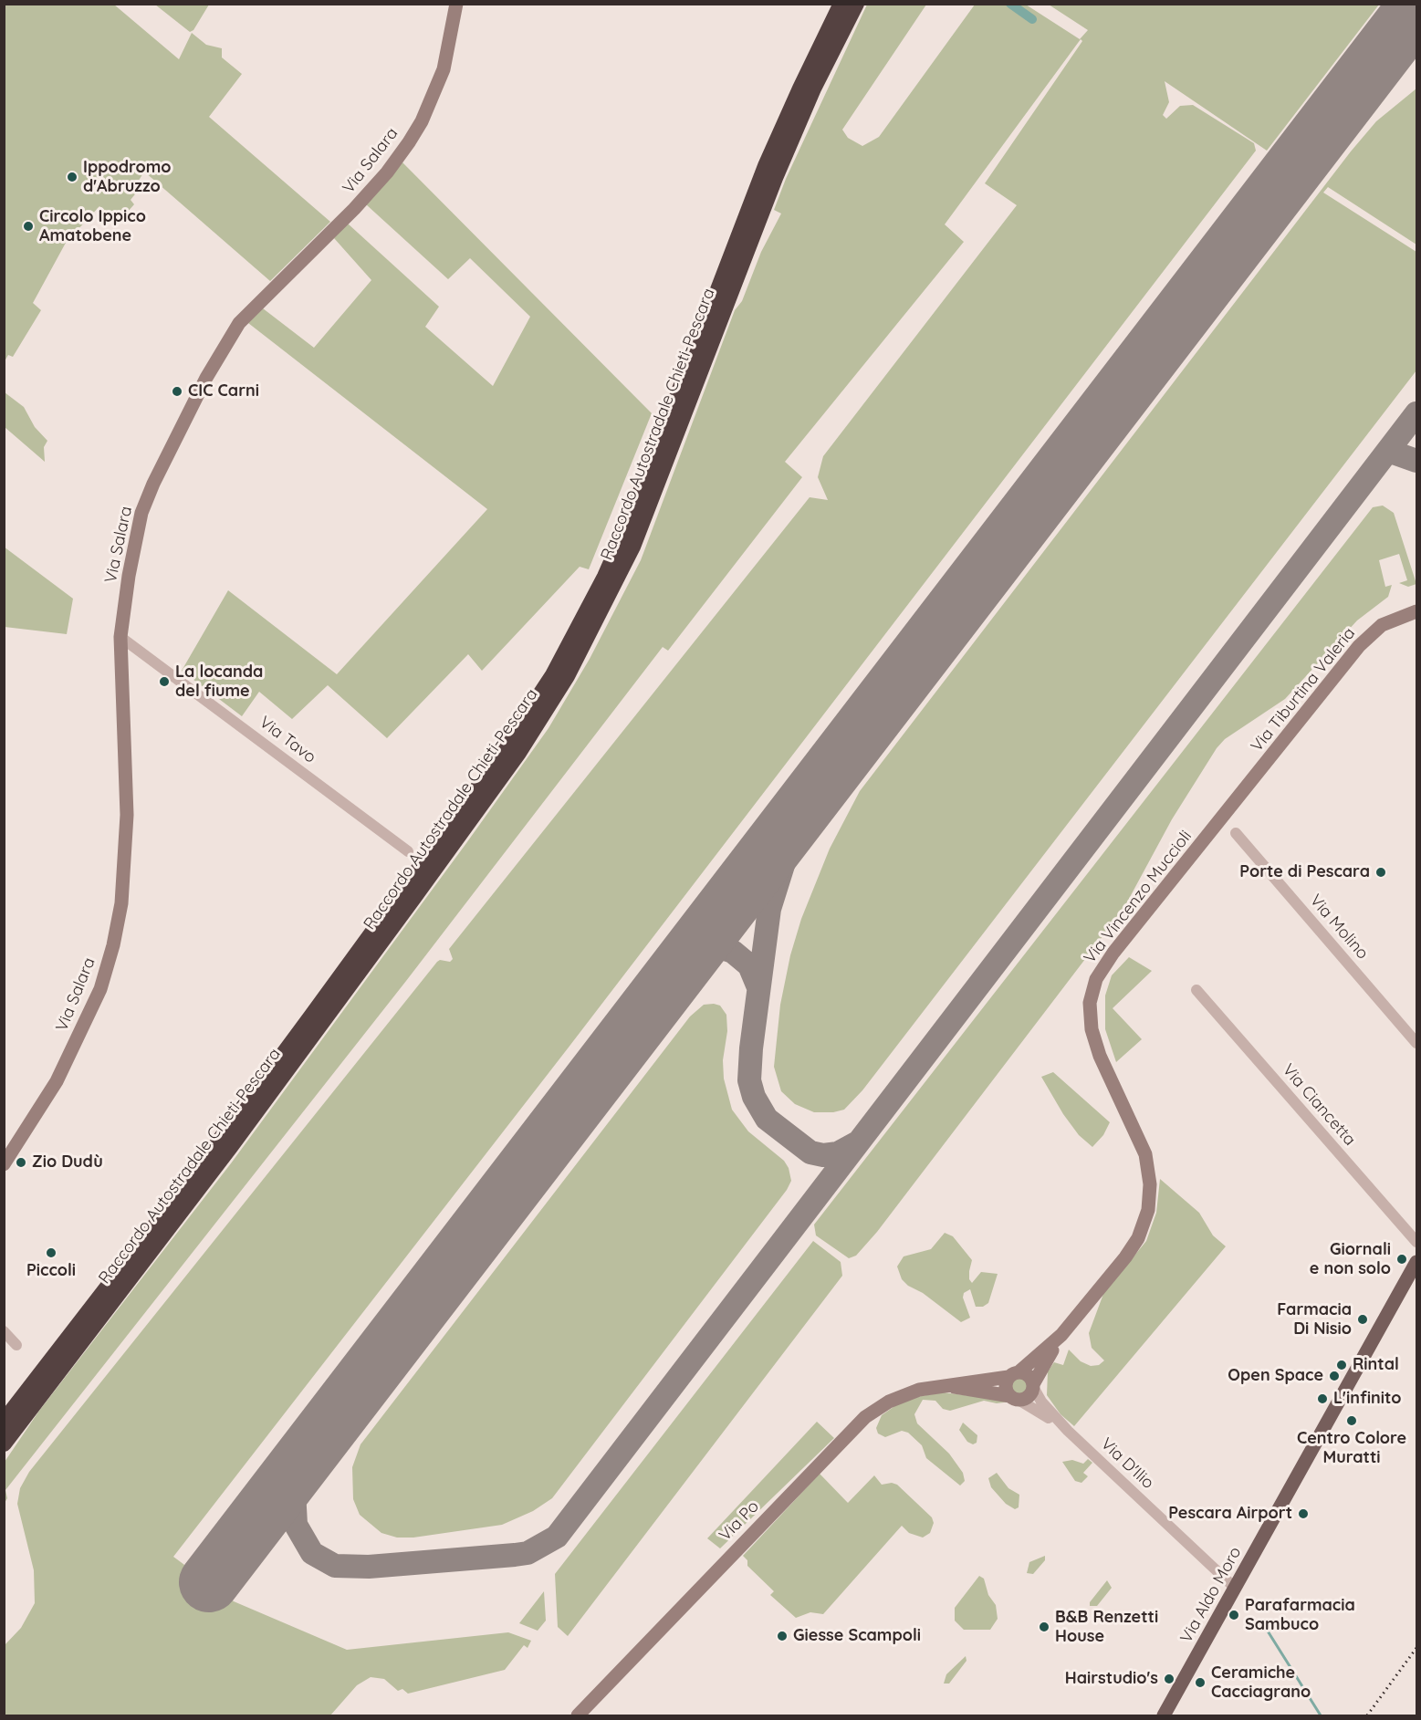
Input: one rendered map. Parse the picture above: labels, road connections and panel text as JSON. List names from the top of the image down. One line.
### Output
{"streets":{"highway":["Raccordo Autostradale Chieti-Pescara"],"main road":["Via Aldo Moro"],"street":["Via Salara","Via Tiburtina Valeria","Via Tavo","Via Vincenzo Muccioli","Via Molino","Via Ciancetta","Via D'Ilio","Via Po"]},"crossings":[["Via Salara","Via Tavo"],["Via Tiburtina Valeria","Via Vincenzo Muccioli"],["Via Vincenzo Muccioli","Via D'Ilio"],["Via Vincenzo Muccioli","Via Po"],["Via D'Ilio","Via Po"],["Via D'Ilio","Via Aldo Moro"]],"places":["Ippodromo d'Abruzzo","Circolo Ippico Amatobene","CIC Carni","La locanda del fiume","Porte di Pescara","Zio Dudù","Piccoli","Giornali e non solo","Farmacia Di Nisio","Rintal","Open Space","L'infinito","Centro Colore Muratti","Pescara Airport","Parafarmacia Sambuco","B&B Renzetti House","Giesse Scampoli","Hairstudio's","Ceramiche Cacciagrano"]}
